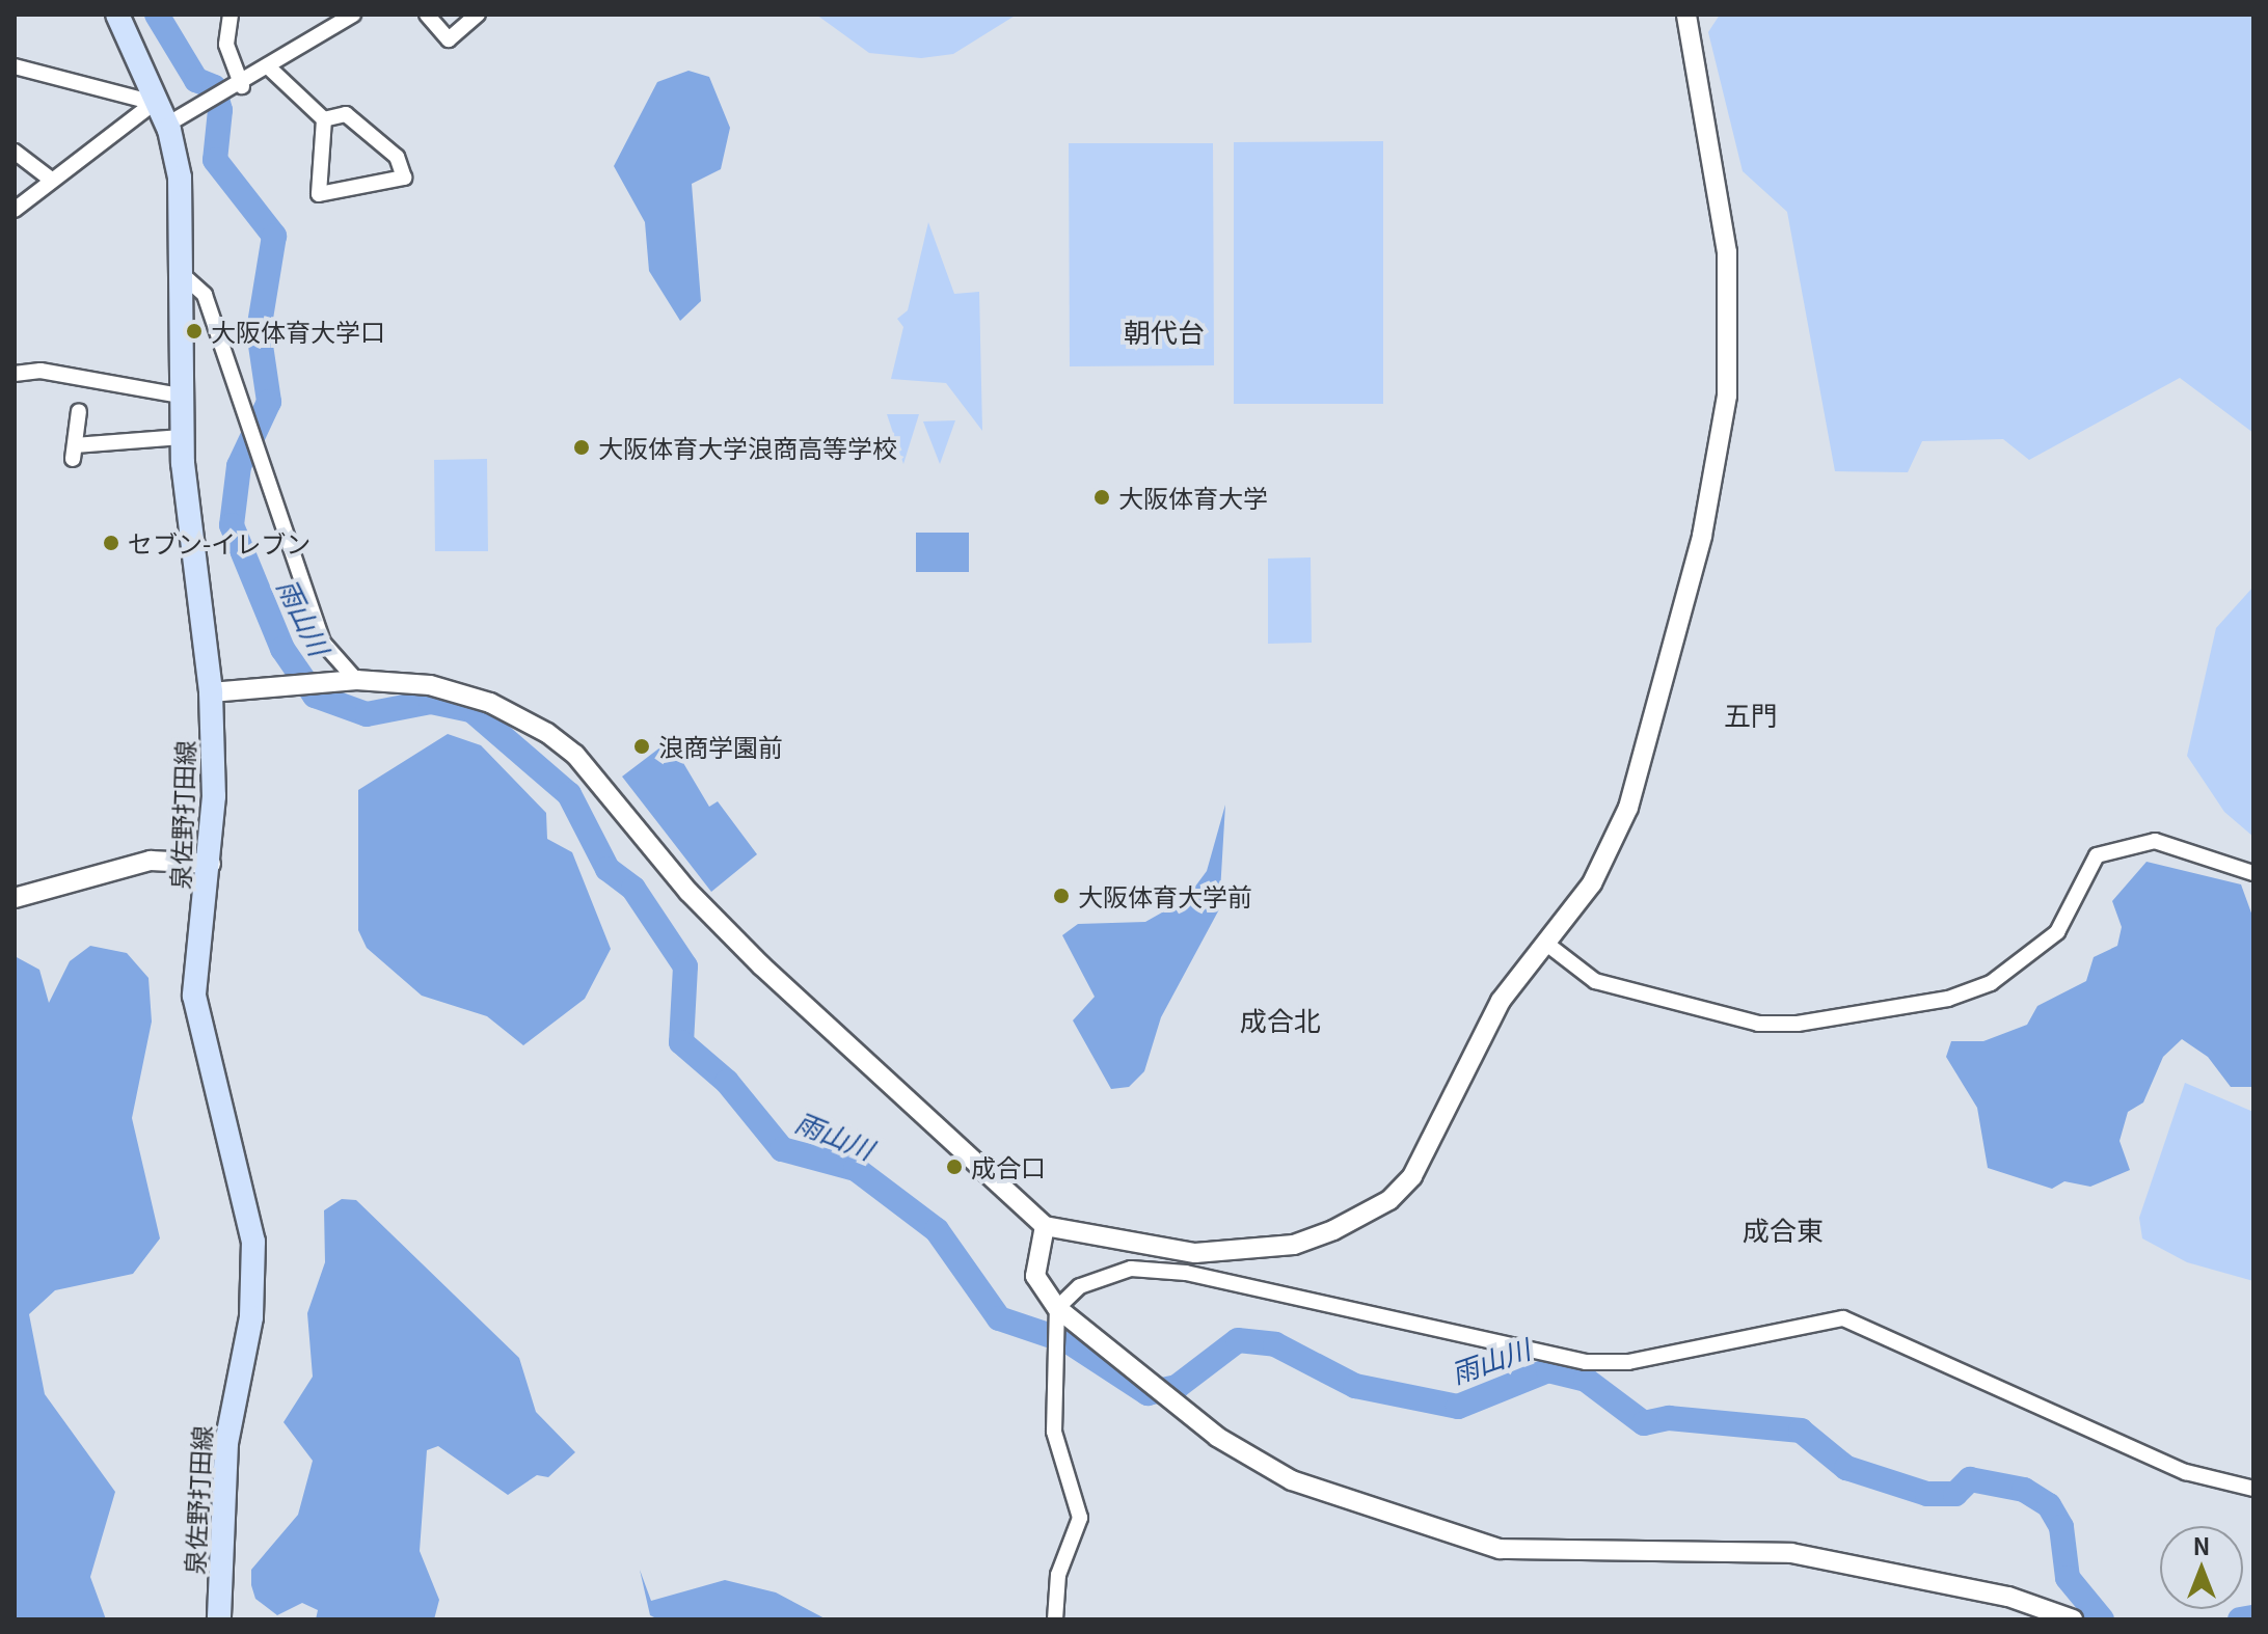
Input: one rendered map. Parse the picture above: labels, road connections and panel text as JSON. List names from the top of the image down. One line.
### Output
{"streets":{"main road":["泉佐野打田線"]},"districts":["朝代台","五門","成合北","成合東"],"water":["雨山川"],"places":["大阪体育大学口","大阪体育大学浪商高等学校","大阪体育大学","セブン-イレブン","浪商学園前","大阪体育大学前","成合口"],"north":"top"}
